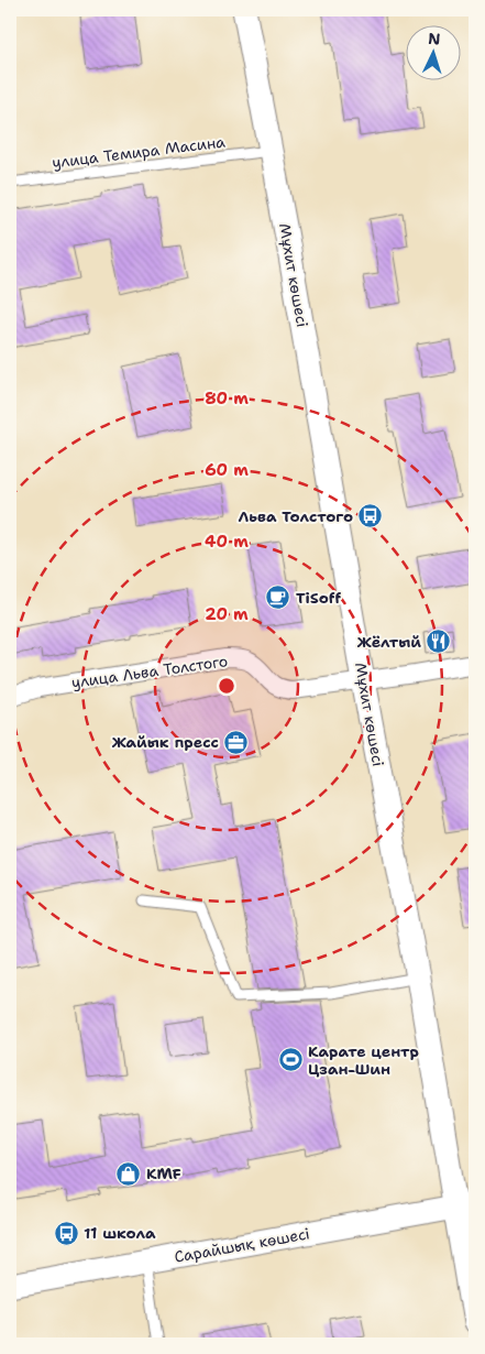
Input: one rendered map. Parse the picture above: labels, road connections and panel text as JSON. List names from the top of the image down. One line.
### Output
{"streets":{"street":["Мұхит көшесі","улица Льва Толстого","Сарайшық көшесі"],"lane":["улица Темира Масина"]},"crossings":[["улица Темира Масина","Мұхит көшесі"],["Мұхит көшесі","улица Льва Толстого"],["Мұхит көшесі","Сарайшық көшесі"]],"places":{"bus stop":["Льва Толстого","11 школа"],"cafe":["TiSoff"],"restaurant":["Жёлтый"],"office":["Жайык пресс"],"sports":["Карате центр Цзан-Шин"],"shop":["KMF"]},"north":"top","rings":["80 m","60 m","40 m","20 m"]}
